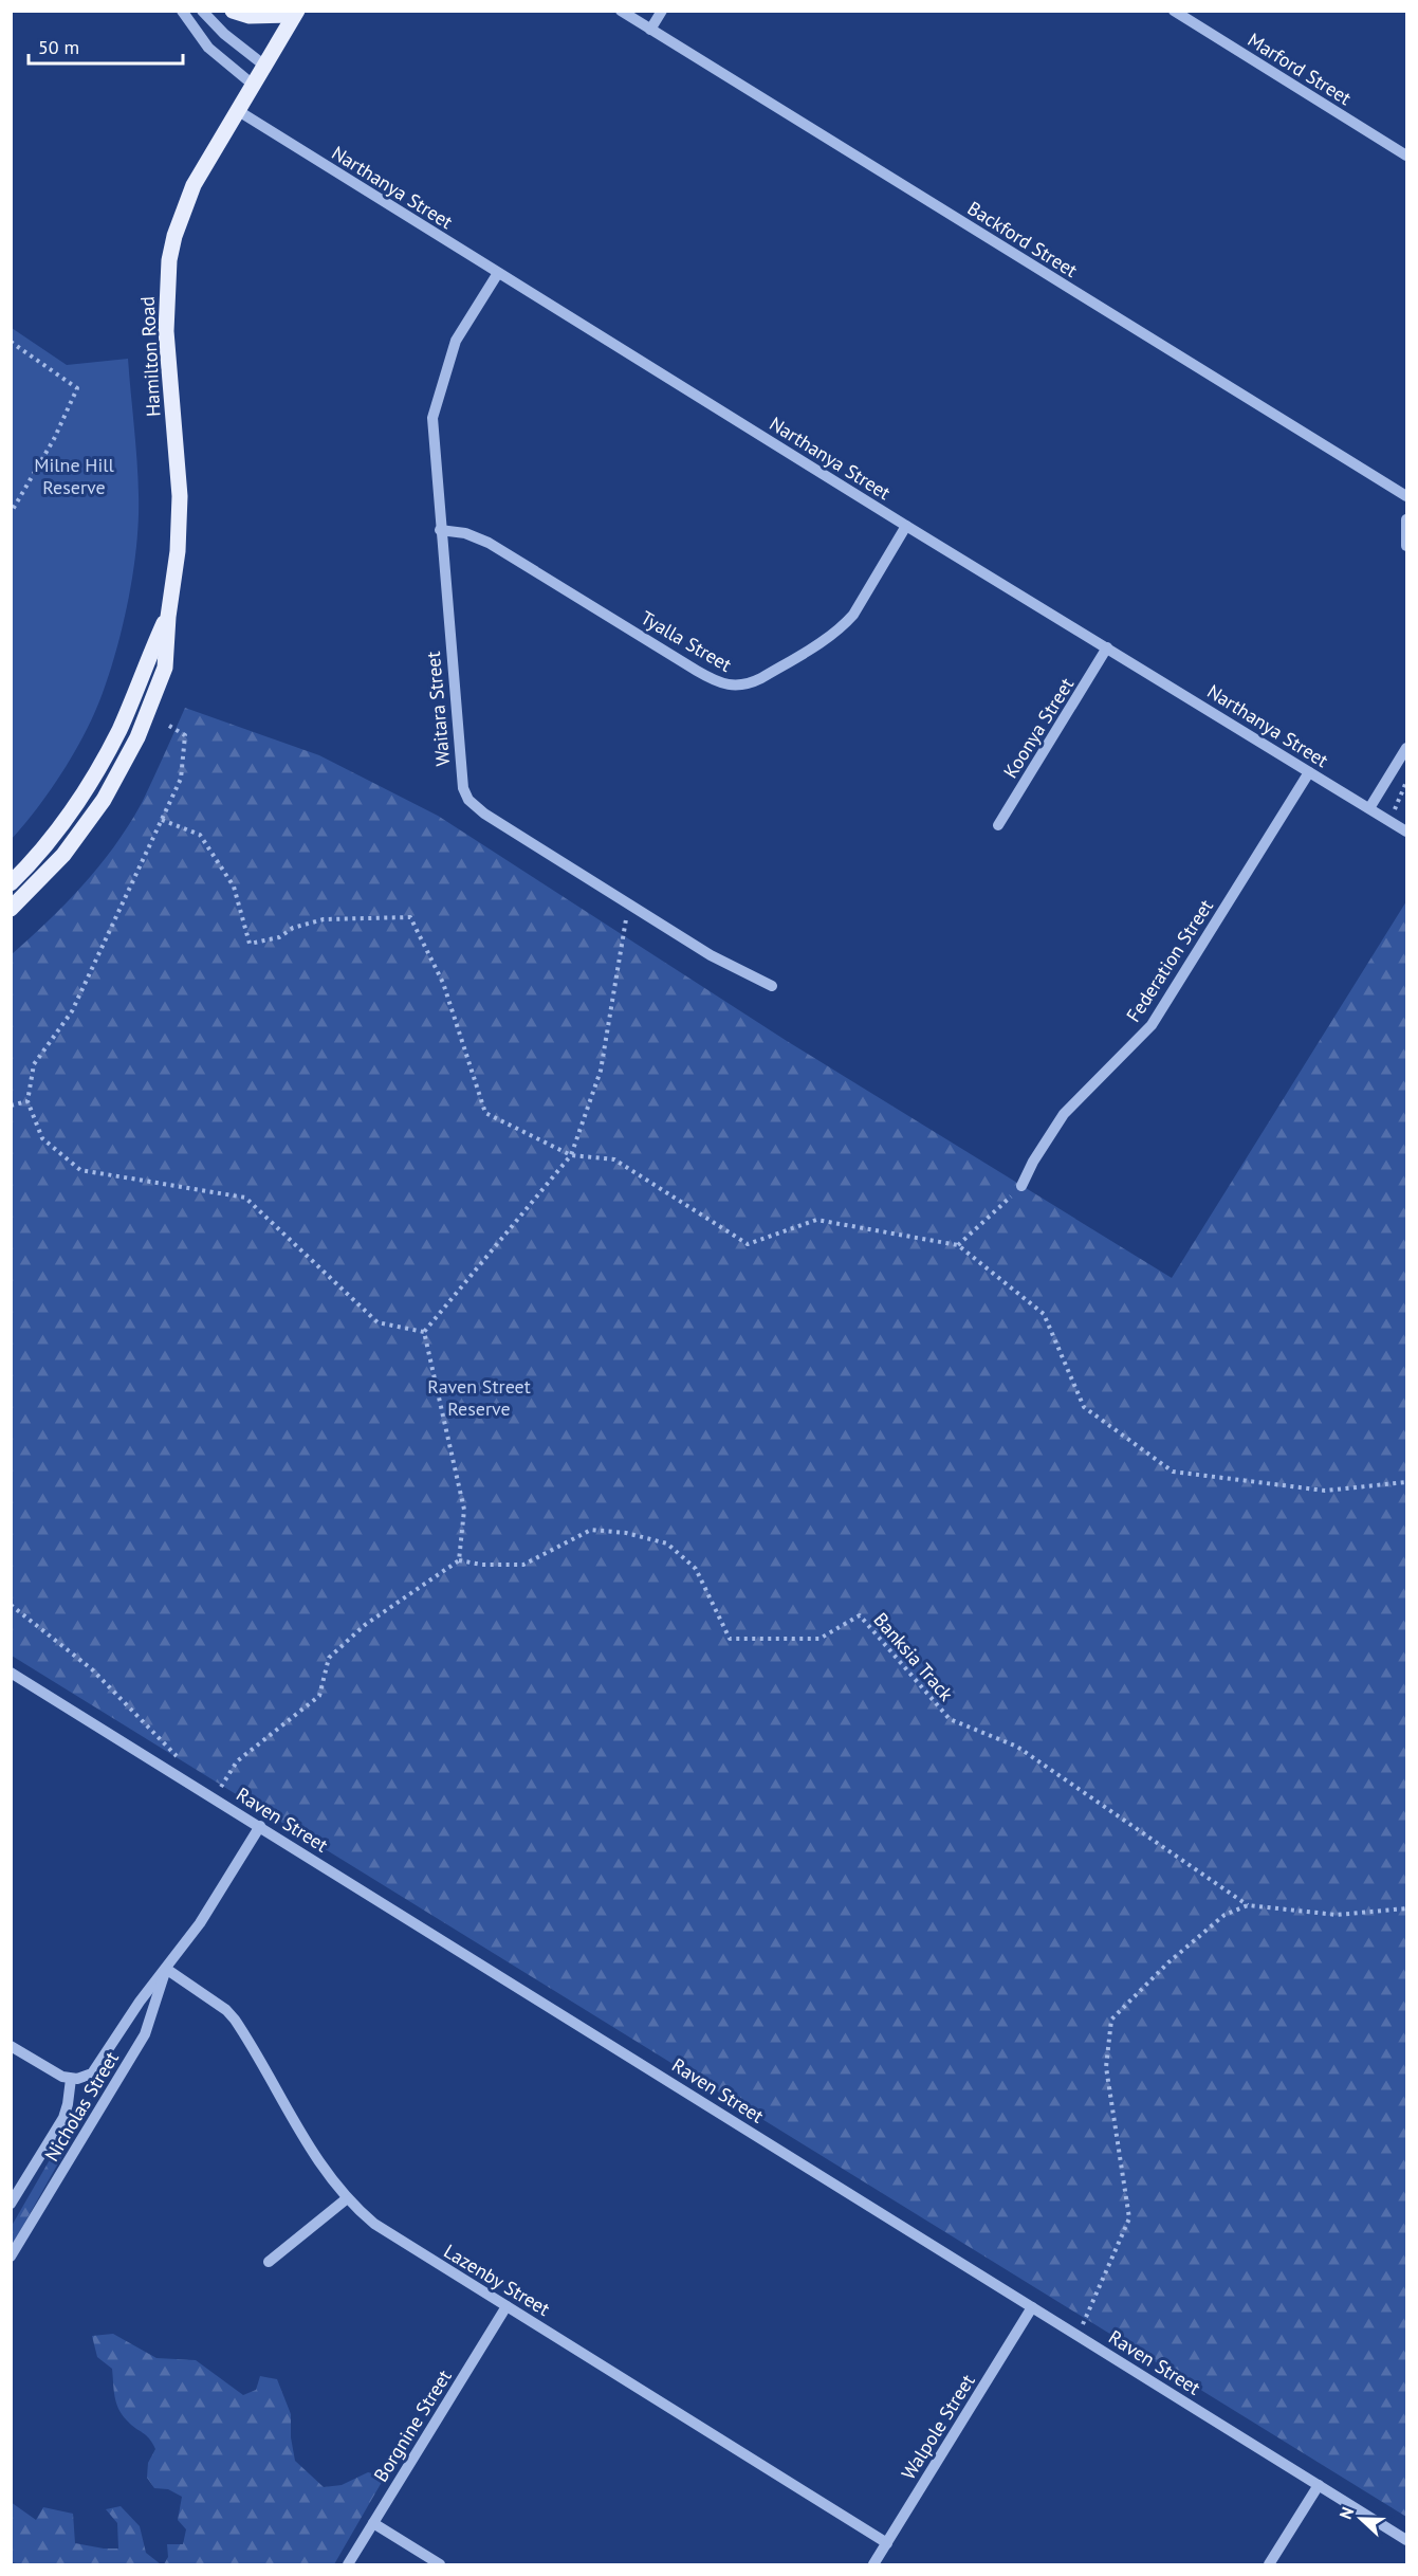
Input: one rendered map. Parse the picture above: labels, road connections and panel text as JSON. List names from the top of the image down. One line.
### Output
{"streets":{"main road":["Hamilton Road"],"street":["Marford Street","Narthanya Street","Backford Street","Tyalla Street","Waitara Street","Koonya Street","Federation Street","Raven Street","Nicholas Street","Lazenby Street","Borgnine Street","Walpole Street"],"path":["Banksia Track"]},"crossings":[["Narthanya Street","Hamilton Road"],["Narthanya Street","Tyalla Street"],["Narthanya Street","Waitara Street"],["Narthanya Street","Koonya Street"],["Narthanya Street","Federation Street"],["Tyalla Street","Waitara Street"],["Raven Street","Nicholas Street"],["Raven Street","Walpole Street"],["Nicholas Street","Lazenby Street"],["Lazenby Street","Borgnine Street"],["Lazenby Street","Walpole Street"]],"parks":["Milne Hill Reserve","Raven Street Reserve"],"scale_bar":"50 m","north":"left"}
